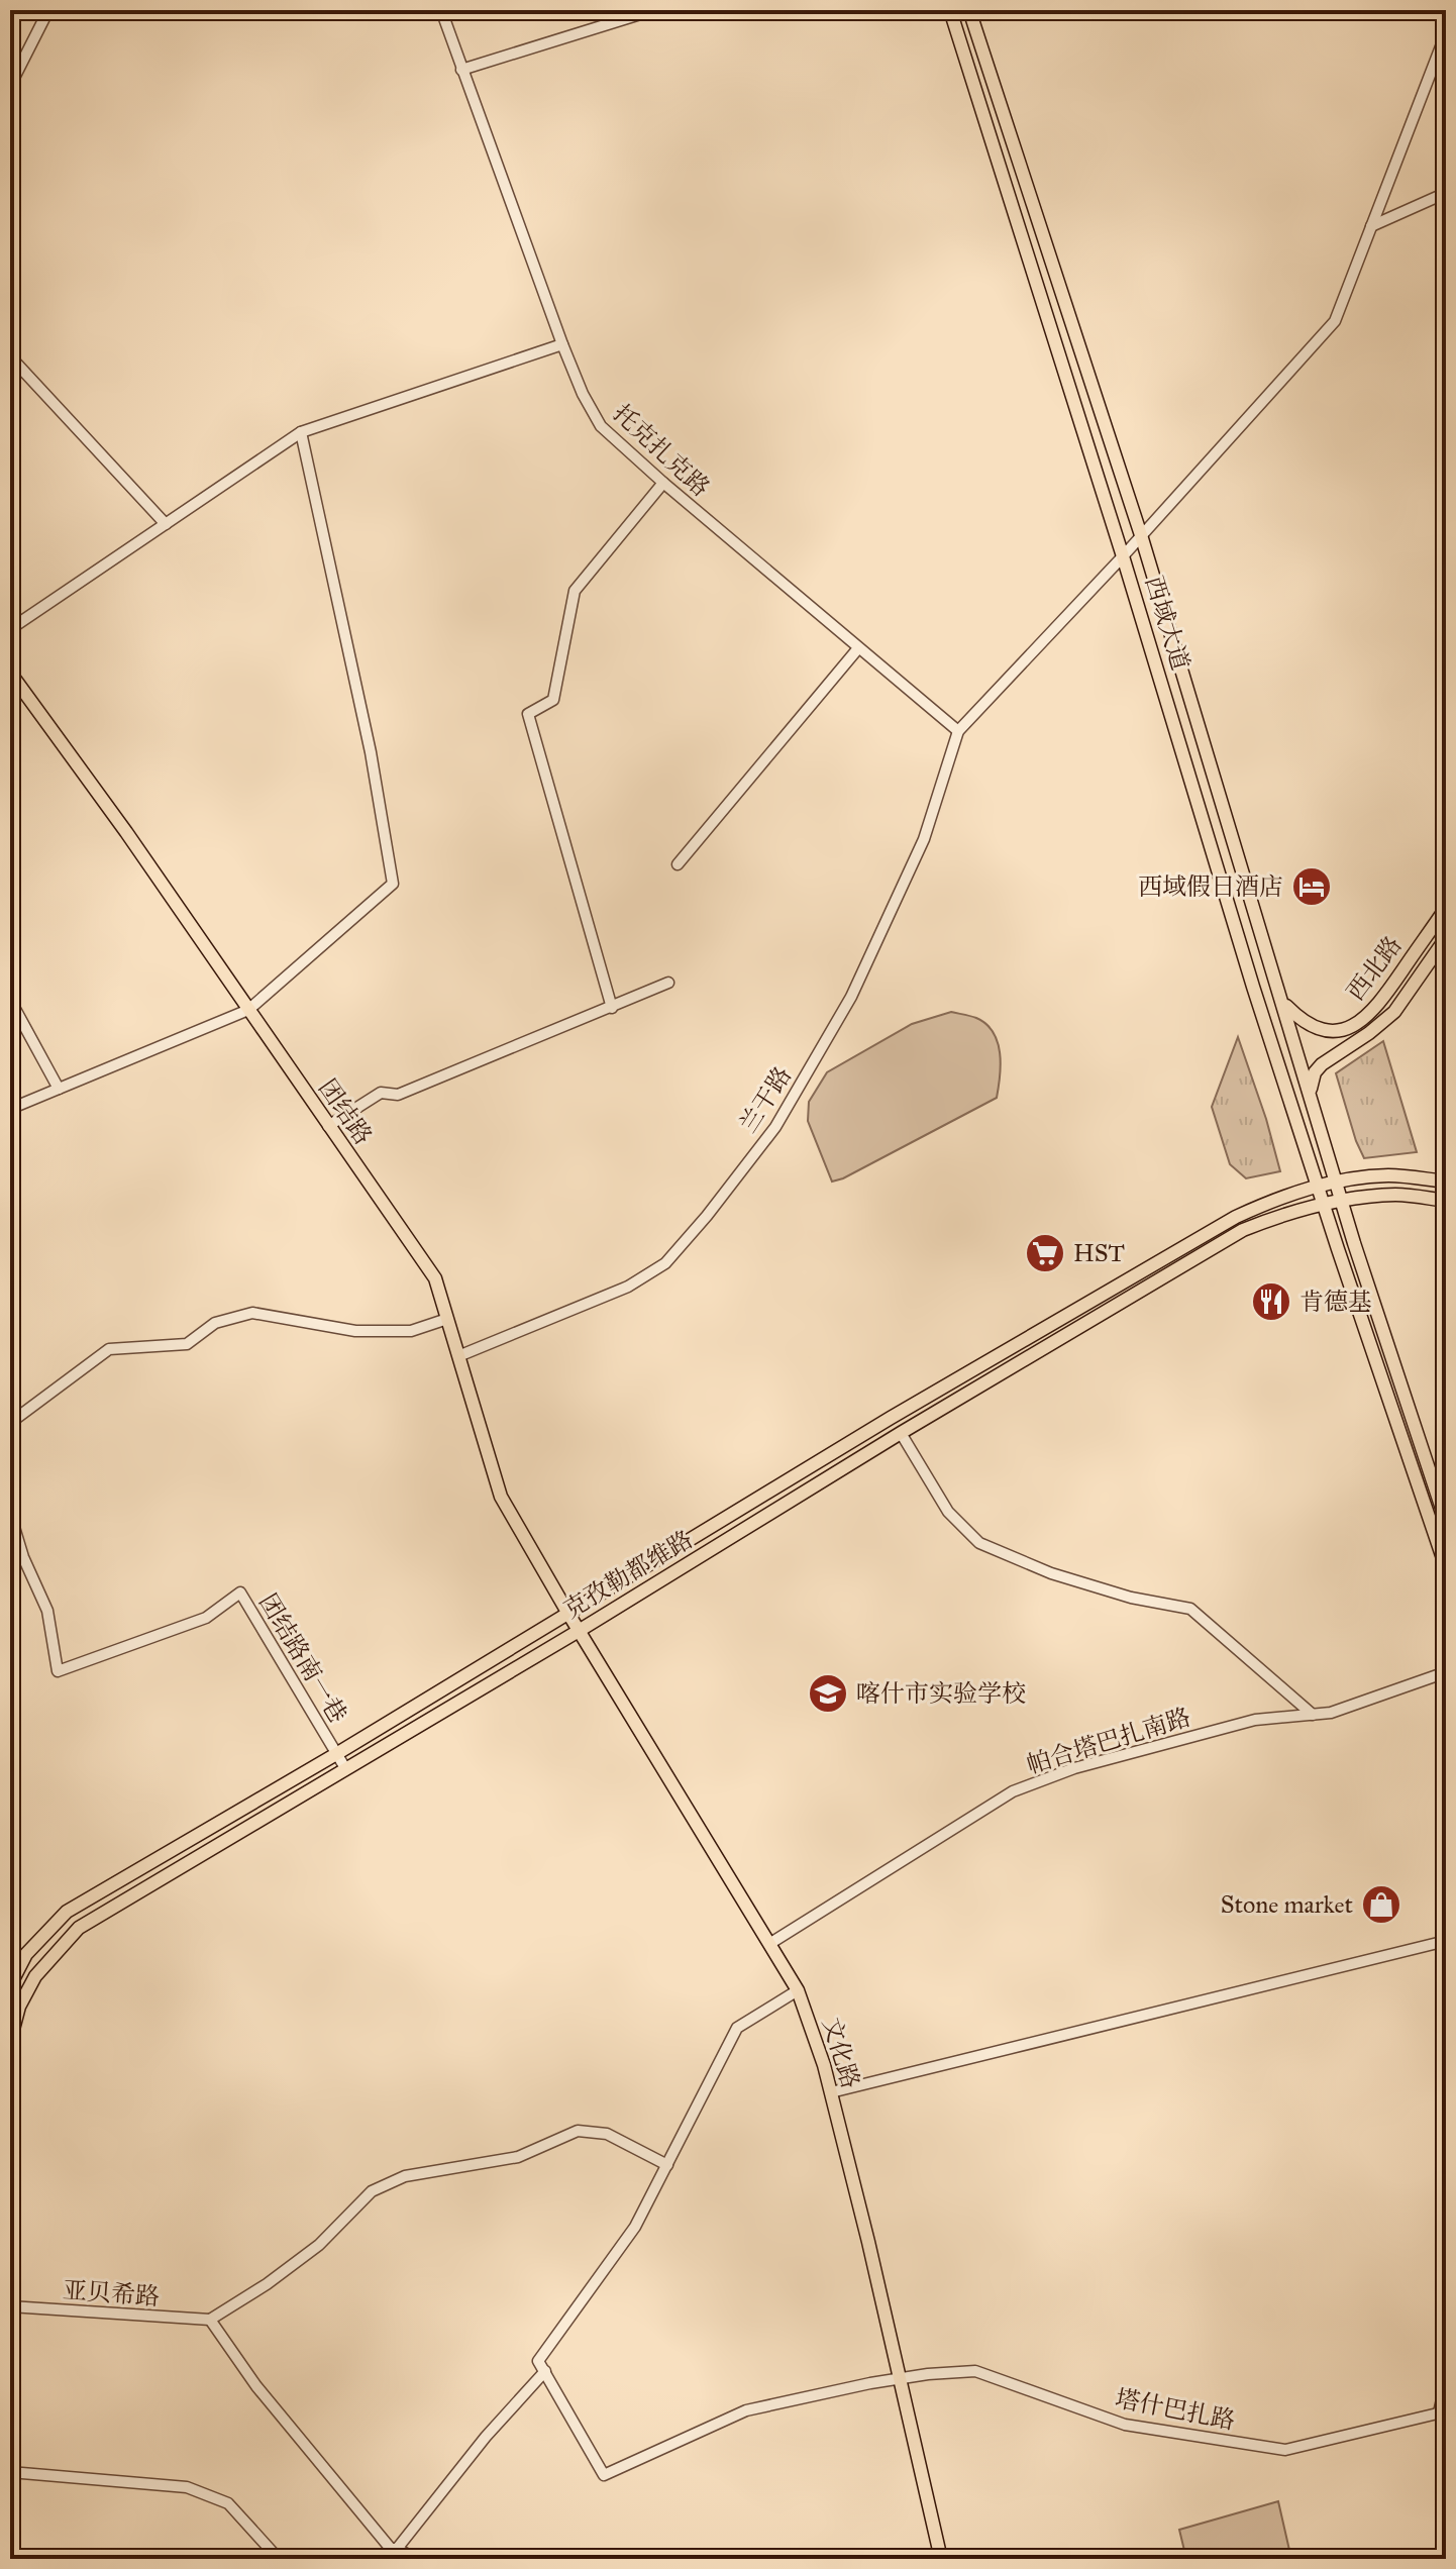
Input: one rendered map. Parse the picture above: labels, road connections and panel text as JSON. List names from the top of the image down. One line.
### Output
{"streets":{"main road":["西域大道","西北路","团结路","克孜勒都维路","文化路"],"street":["托克扎克路","兰干路","团结路南一巷","帕合塔巴扎南路","亚贝希路","塔什巴扎路"]},"crossings":[["托克扎克路","兰干路"],["西域大道","西北路"],["西域大道","克孜勒都维路"],["兰干路","团结路"],["团结路","克孜勒都维路"],["团结路","文化路"],["克孜勒都维路","团结路南一巷"],["克孜勒都维路","文化路"],["帕合塔巴扎南路","文化路"],["文化路","塔什巴扎路"]],"places":{"hotel":["西域假日酒店"],"supermarket":["HST"],"restaurant":["肯德基"],"school or university":["喀什市实验学校"],"shop":["Stone market"]}}
